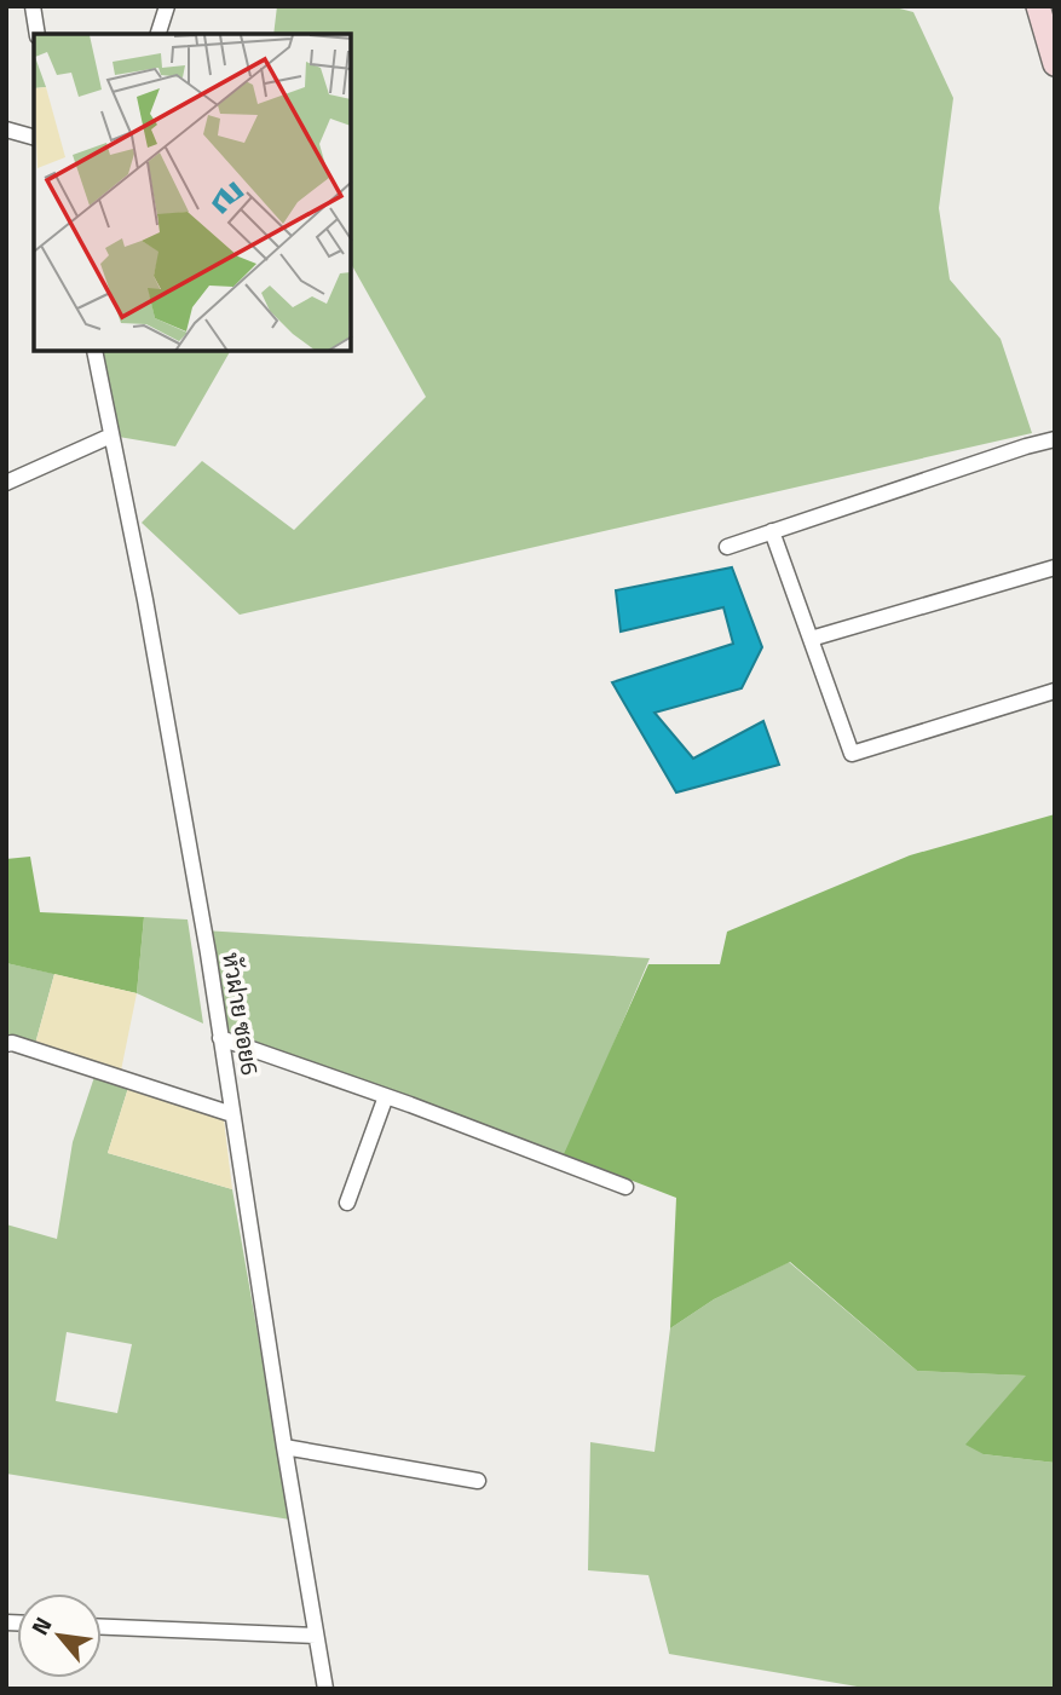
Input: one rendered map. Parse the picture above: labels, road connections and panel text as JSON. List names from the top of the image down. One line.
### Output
{"streets":{"street":["หัวฝาย ซอย6"]},"north":"top left"}
